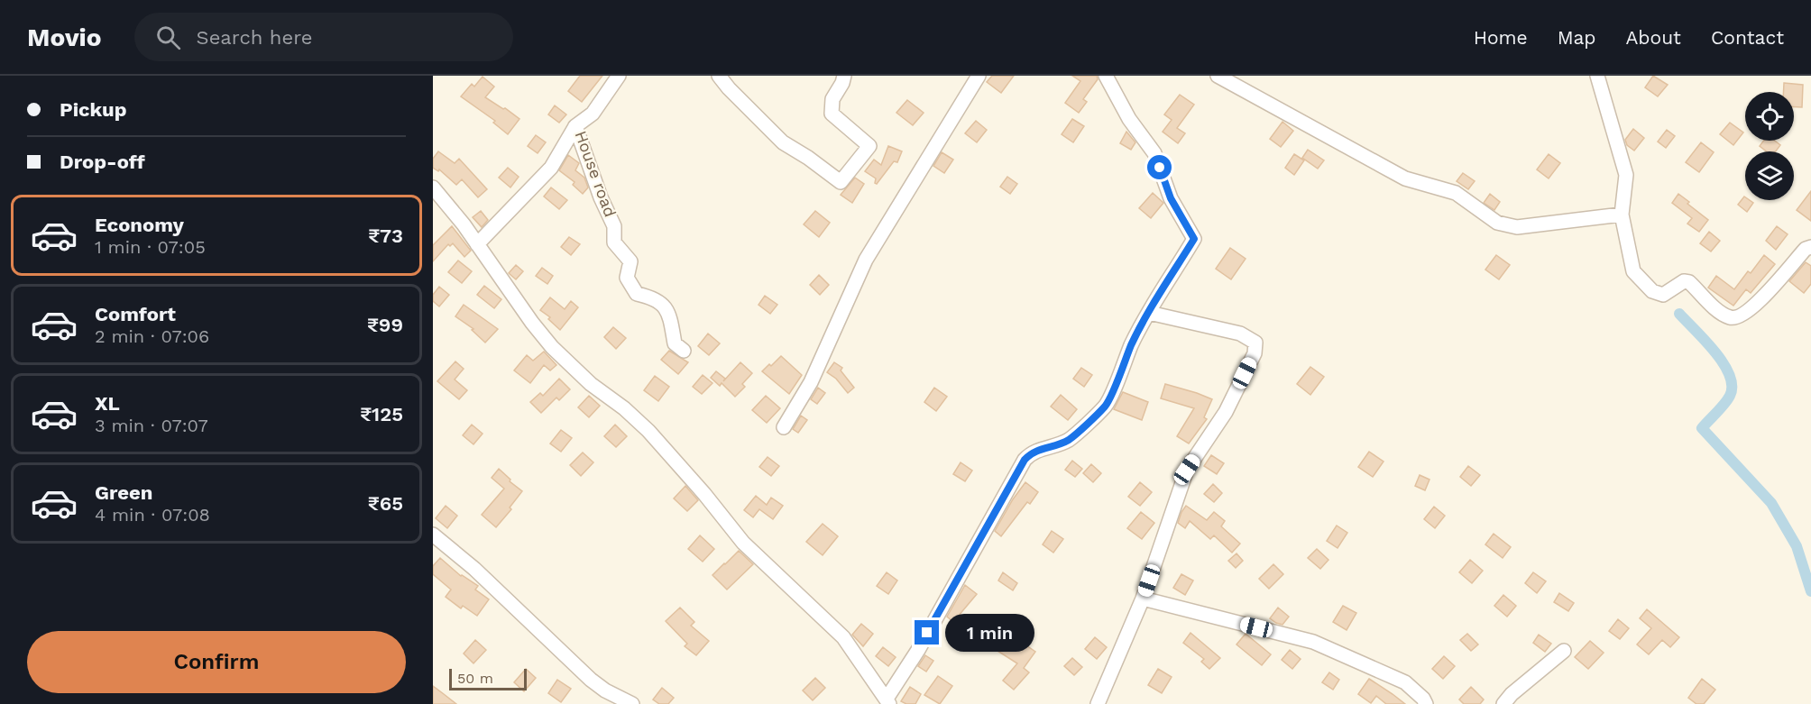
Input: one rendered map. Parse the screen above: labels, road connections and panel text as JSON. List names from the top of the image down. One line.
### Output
{"streets":{"street":["House road"]},"scale_bar":"50 m","page":{"header":"Movio","search":"Search here","nav":["Home","Map","About","Contact"],"banner":["Pickup","Drop-off"],"list":[{"name":"Economy","note":"1 min · 07:05","value":"₹73"},{"name":"Comfort","note":"2 min · 07:06","value":"₹99"},{"name":"XL","note":"3 min · 07:07","value":"₹125"},{"name":"Green","note":"4 min · 07:08","value":"₹65"}],"bubble":"1 min","buttons":"Confirm","scale":"50 m"}}
